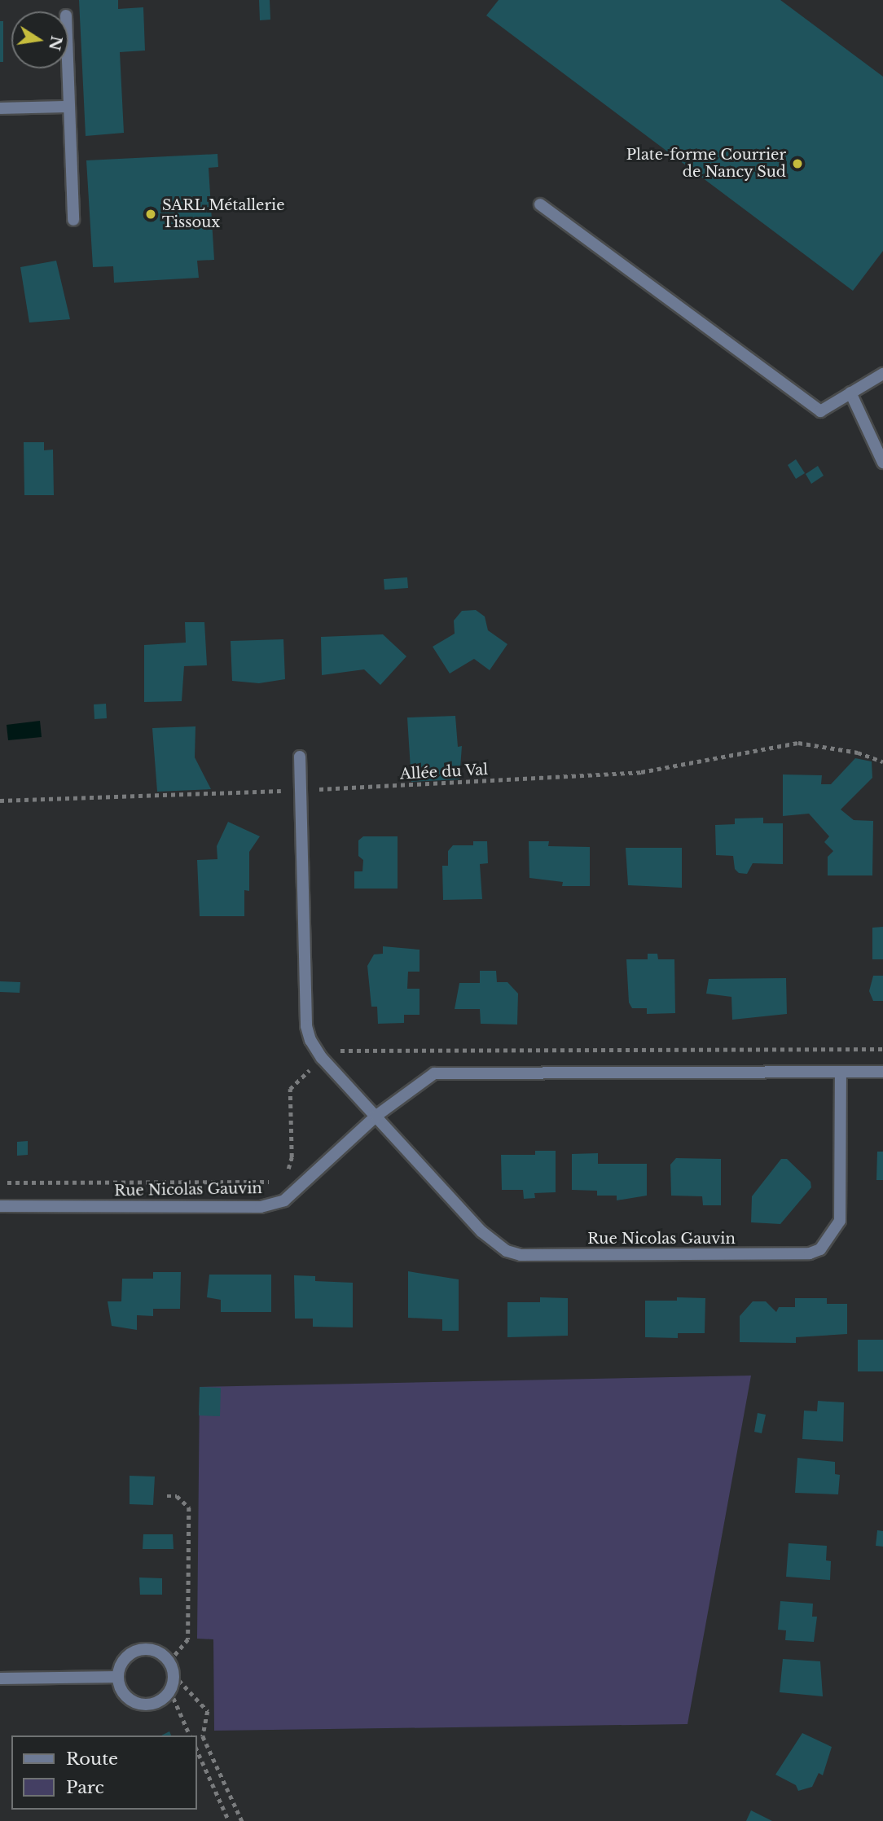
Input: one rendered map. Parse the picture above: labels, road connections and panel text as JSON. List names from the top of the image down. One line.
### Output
{"streets":{"street":["Rue Nicolas Gauvin"],"path":["Allée du Val"]},"crossings":[["Allée du Val","Rue Nicolas Gauvin"]],"places":["Plate-forme Courrier de Nancy Sud","SARL Métallerie Tissoux"],"legend":["Route","Parc"],"north":"right"}
